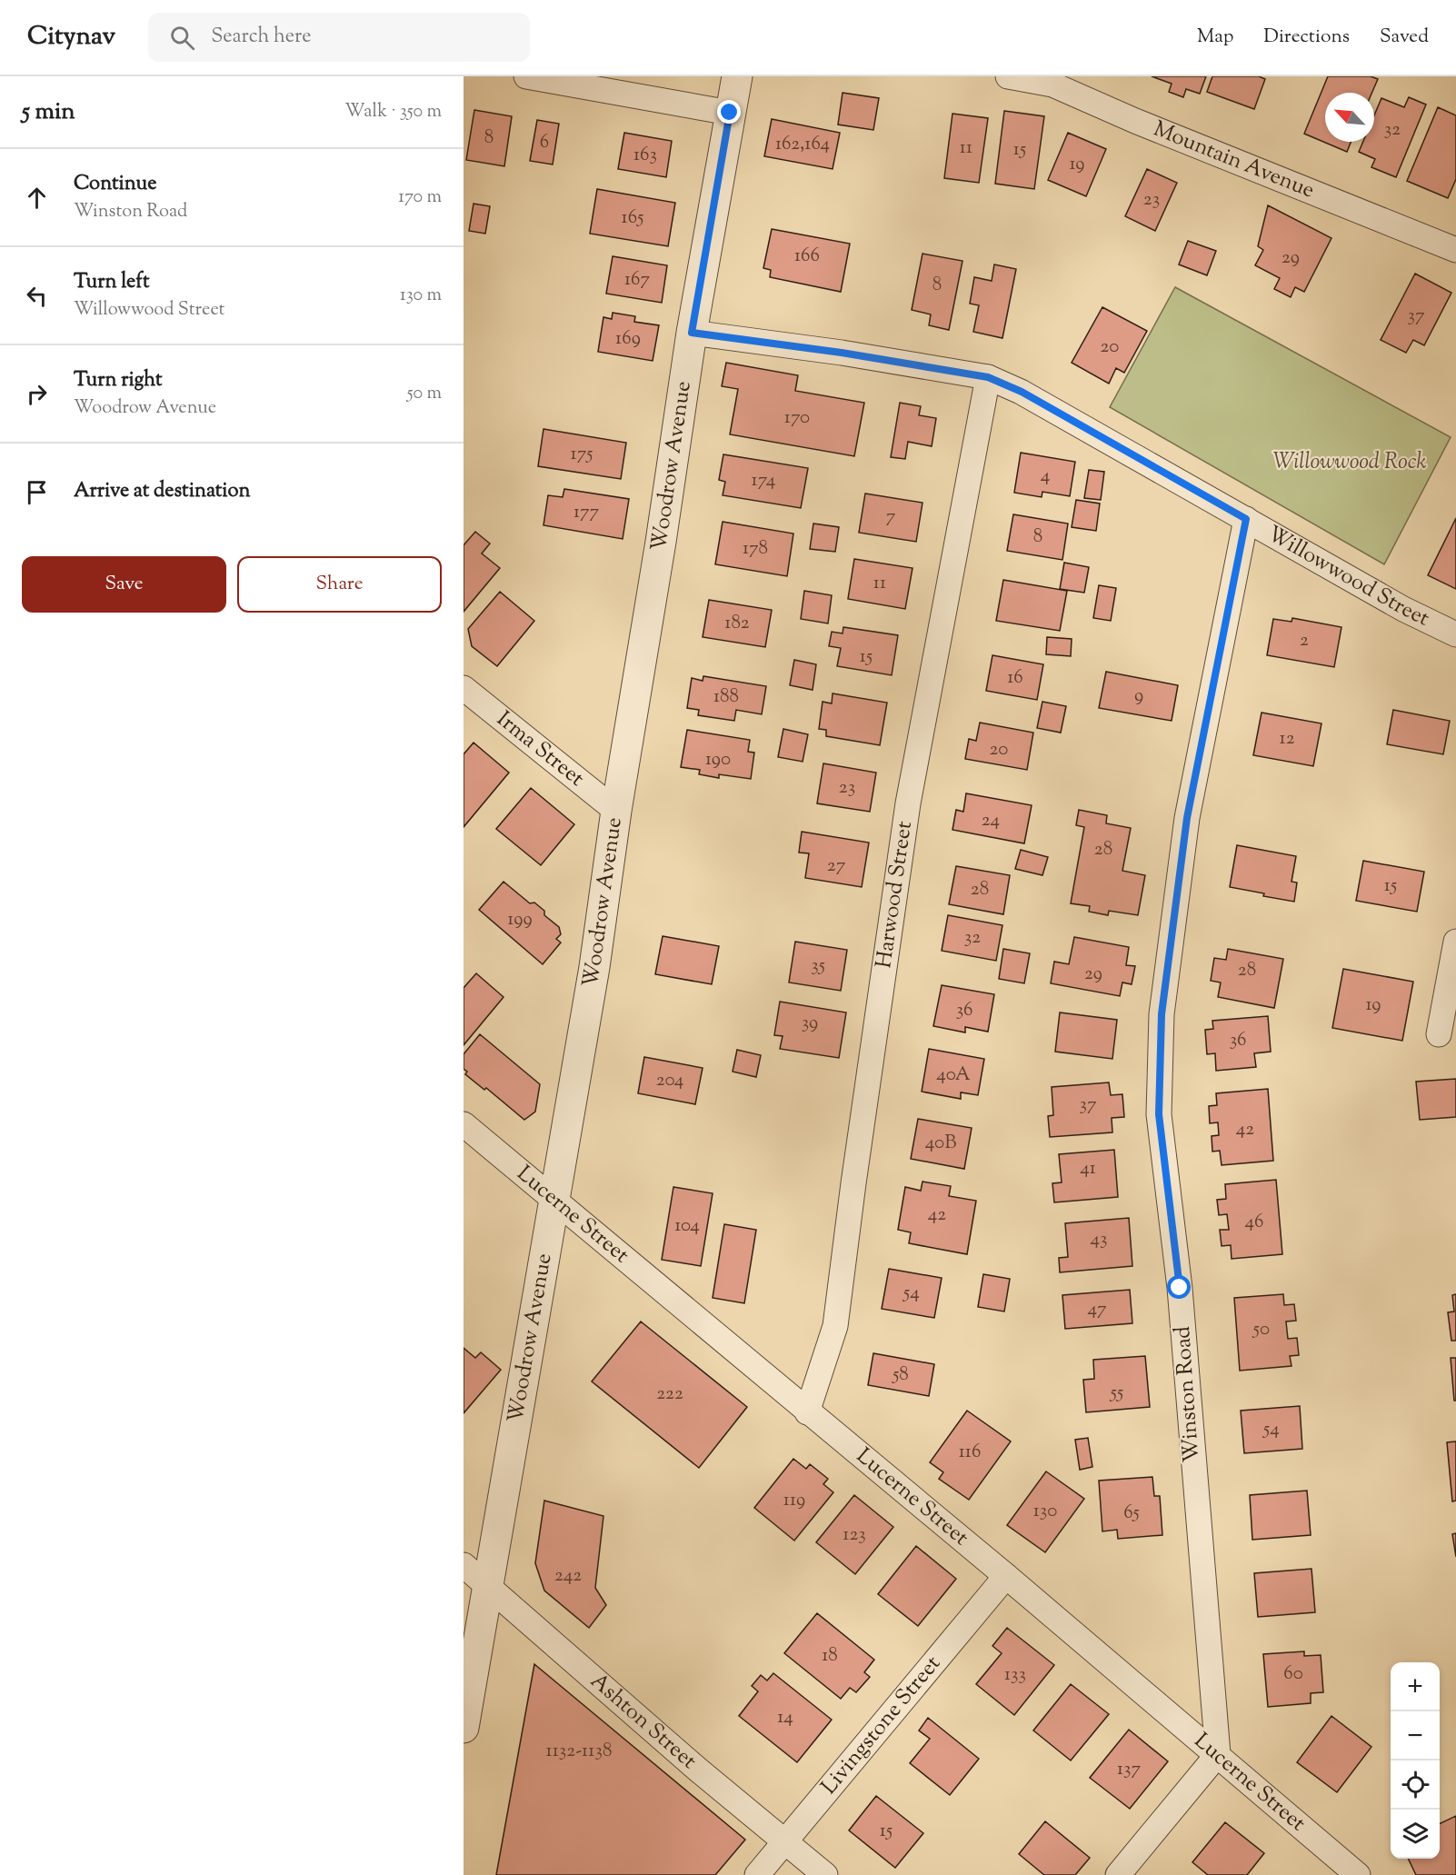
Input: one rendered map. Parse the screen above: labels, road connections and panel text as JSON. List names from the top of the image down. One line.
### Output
{"streets":{"street":["Mountain Avenue","Woodrow Avenue","Willowwood Street","Irma Street","Harwood Street","Lucerne Street","Winston Road","Ashton Street","Livingstone Street"]},"crossings":[["Woodrow Avenue","Willowwood Street"],["Woodrow Avenue","Irma Street"],["Woodrow Avenue","Lucerne Street"],["Woodrow Avenue","Ashton Street"],["Willowwood Street","Harwood Street"],["Willowwood Street","Winston Road"],["Harwood Street","Lucerne Street"],["Lucerne Street","Winston Road"],["Lucerne Street","Livingstone Street"],["Ashton Street","Livingstone Street"]],"parks":["Willowwood Rock"],"house_numbers":["32","8","6","162,164","11","15","163","19","23","165","166","29","167","8","37","169","20","170","175","4","174","177","7","8","178","11","182","2","15","16","9","188","12","20","190","23","24","28","27","15","28","199","32","35","28","29","19","36","39","36","40A","204","37","42","40B","41","42","46","104","43","54","47","50","58","55","222","54","116","119","130","65","123","242","18","60","133","14","1132-1138","137","15"],"north":"top left","page":{"header":"Citynav","search":"Search here","nav":["Map","Directions","Saved"],"heading":["5 min","Walk · 350 m"],"list":[["Continue","Winston Road","170 m"],["Turn left","Willowwood Street","130 m"],["Turn right","Woodrow Avenue","50 m"],"Arrive at destination"],"buttons":["Save","Share"],"map_buttons":["+","−"]}}
